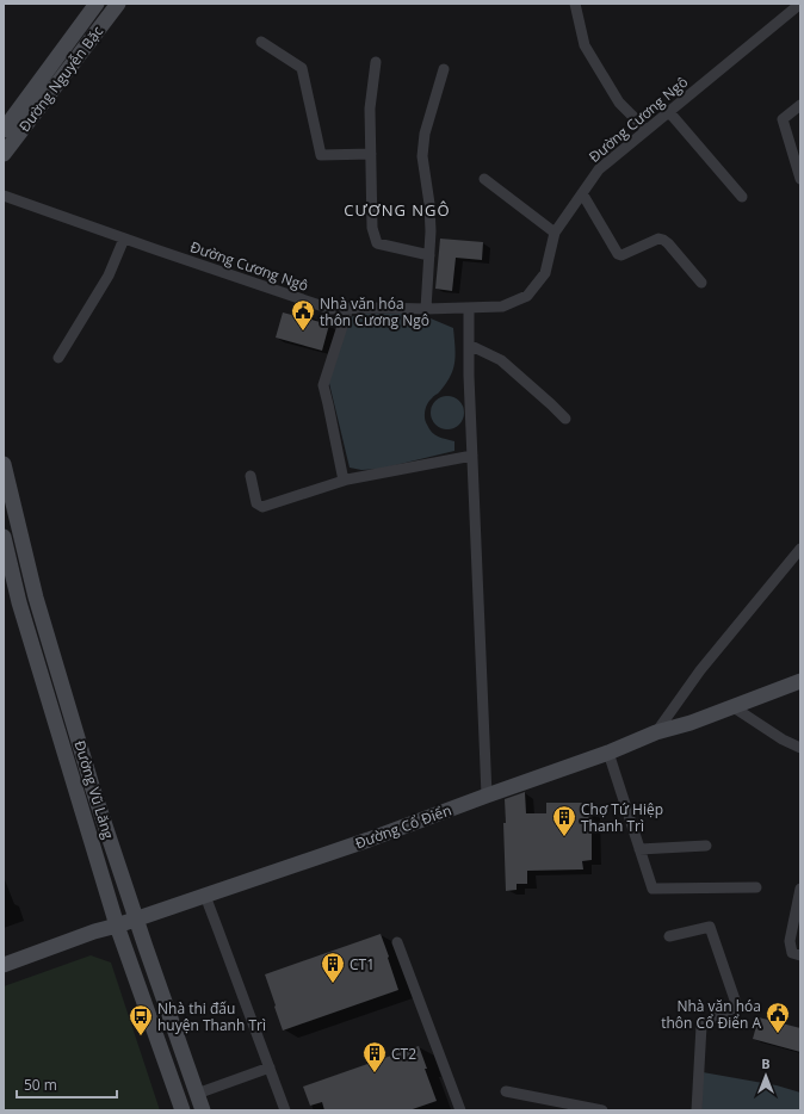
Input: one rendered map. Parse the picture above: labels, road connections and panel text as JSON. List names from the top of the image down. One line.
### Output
{"streets":{"main road":["Đường Nguyễn Bặc","Đường Vũ Lăng","Đường Cổ Điển"],"street":["Đường Cương Ngô"]},"crossings":[["Đường Vũ Lăng","Đường Cổ Điển"]],"districts":["CƯƠNG NGÔ"],"places":{"public building":["Nhà văn hóa thôn Cương Ngô","Nhà văn hóa thôn Cổ Điển A"],"building":["Chợ Tứ Hiệp Thanh Trì","CT1","CT2"],"bus stop":["Nhà thi đấu huyện Thanh Trì"]},"scale_bar":"50 m","north":"top"}
